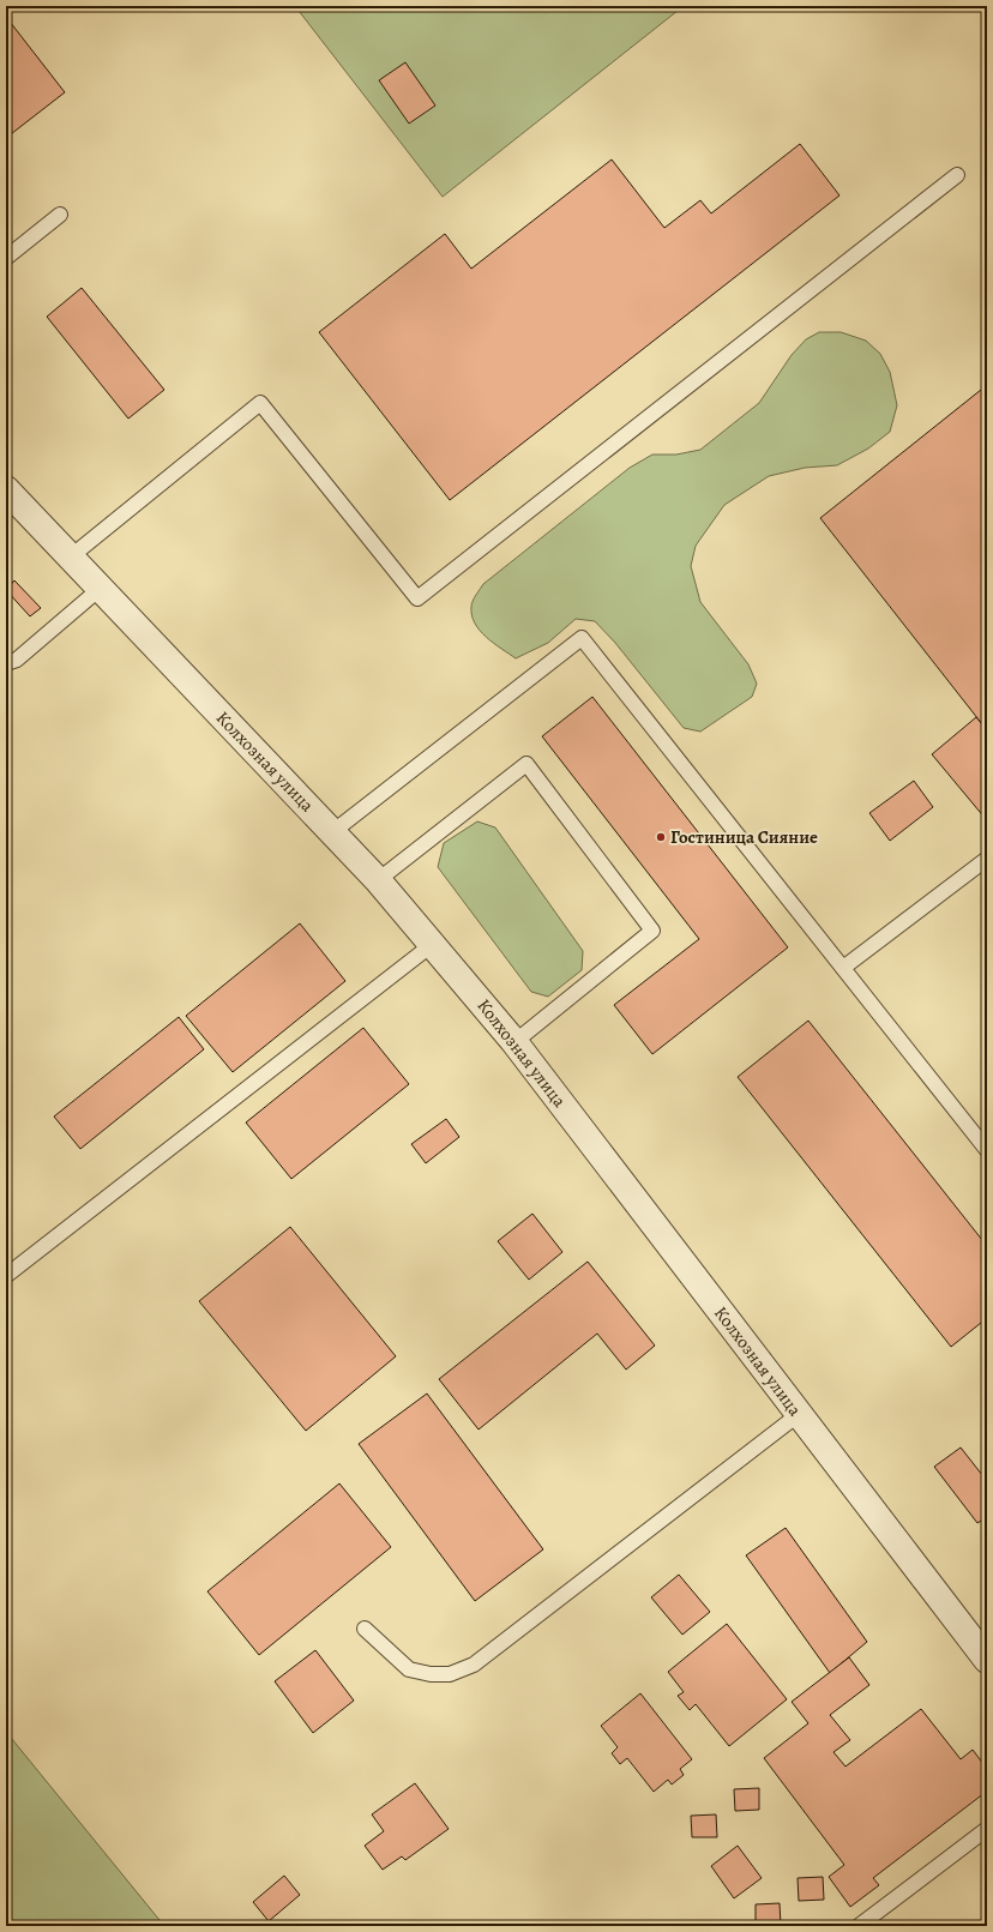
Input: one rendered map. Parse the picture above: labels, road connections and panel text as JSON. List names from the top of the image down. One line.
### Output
{"streets":{"street":["Колхозная улица"]},"places":["Гостиница Сияние"]}
